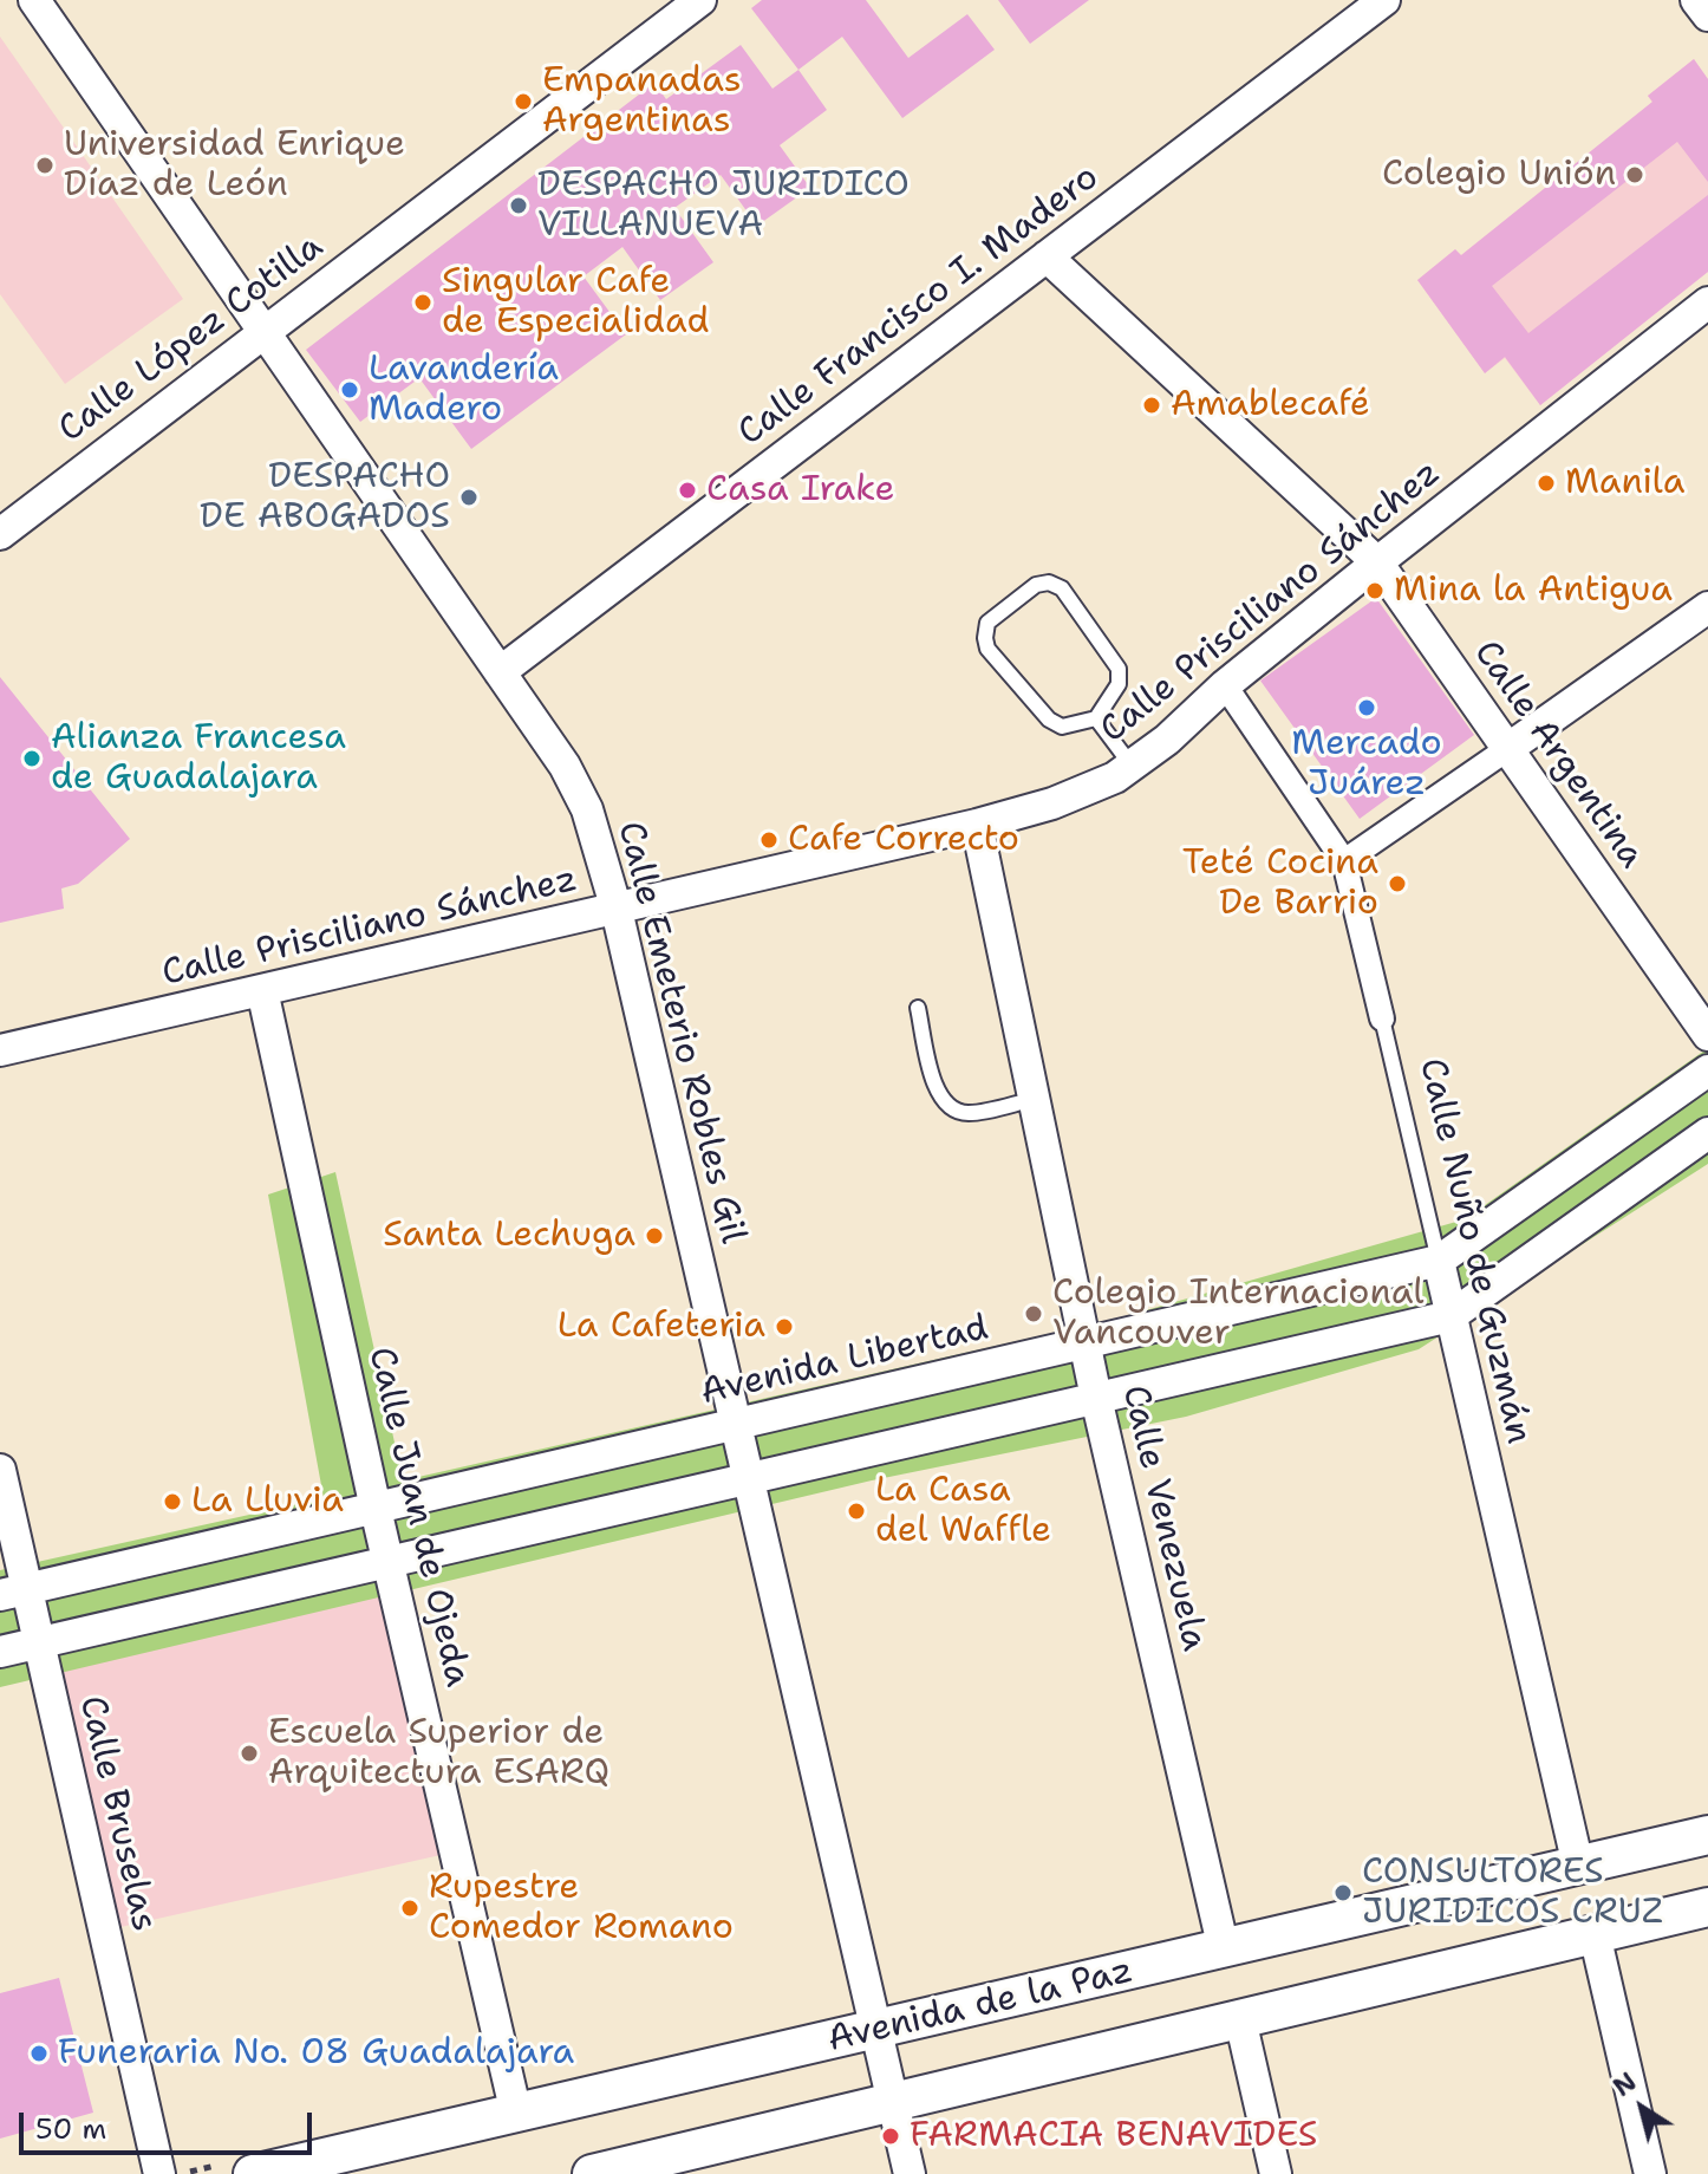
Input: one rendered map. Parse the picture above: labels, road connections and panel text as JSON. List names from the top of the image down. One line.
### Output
{"streets":{"street":["Calle Francisco I. Madero","Calle López Cotilla","Calle Prisciliano Sánchez","Calle Argentina","Calle Emeterio Robles Gil","Calle Nuño de Guzmán","Avenida Libertad","Calle Juan de Ojeda","Calle Venezuela","Calle Bruselas","Avenida de la Paz"]},"crossings":[["Calle Francisco I. Madero","Calle Argentina"],["Calle Francisco I. Madero","Calle Emeterio Robles Gil"],["Calle López Cotilla","Calle Emeterio Robles Gil"],["Calle Prisciliano Sánchez","Calle Argentina"],["Calle Prisciliano Sánchez","Calle Emeterio Robles Gil"],["Calle Prisciliano Sánchez","Calle Nuño de Guzmán"],["Calle Prisciliano Sánchez","Calle Juan de Ojeda"],["Calle Prisciliano Sánchez","Calle Venezuela"],["Calle Emeterio Robles Gil","Avenida Libertad"],["Calle Emeterio Robles Gil","Avenida de la Paz"],["Calle Nuño de Guzmán","Avenida Libertad"],["Calle Nuño de Guzmán","Avenida de la Paz"],["Avenida Libertad","Calle Juan de Ojeda"],["Avenida Libertad","Calle Venezuela"],["Avenida Libertad","Calle Bruselas"],["Calle Juan de Ojeda","Avenida de la Paz"],["Calle Venezuela","Avenida de la Paz"]],"places":["Empanadas Argentinas","Universidad Enrique Díaz de León","Colegio Unión","DESPACHO JURIDICO VILLANUEVA","Singular Cafe de Especialidad","Lavandería Madero","Amablecafé","Manila","Casa Irake","DESPACHO DE ABOGADOS","Mina la Antigua","Mercado Juárez","Alianza Francesa de Guadalajara","Cafe Correcto","Teté Cocina De Barrio","Santa Lechuga","Colegio Internacional Vancouver","La Cafeteria","La Lluvia","La Casa del Waffle","Escuela Superior de Arquitectura ESARQ","CONSULTORES JURIDICOS CRUZ","Rupestre Comedor Romano","Funeraria No. 08 Guadalajara","FARMACIA BENAVIDES"],"scale_bar":"50 m","north":"top left"}
